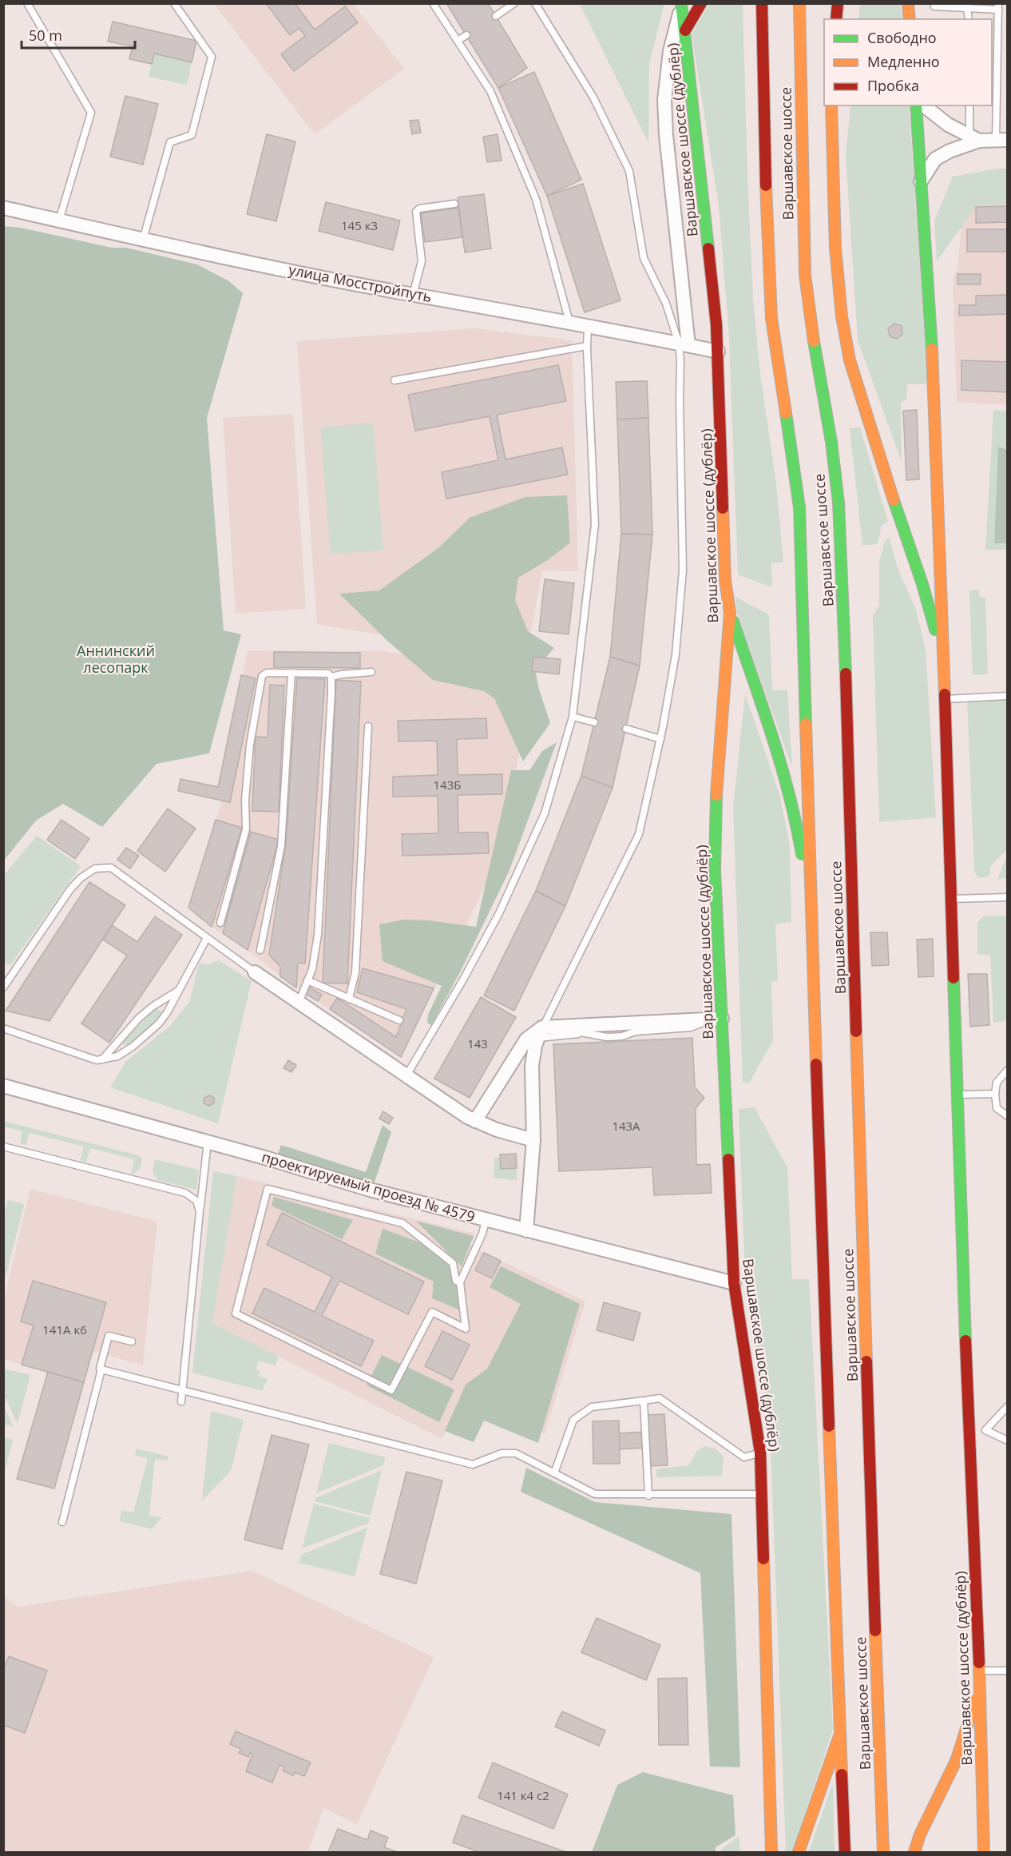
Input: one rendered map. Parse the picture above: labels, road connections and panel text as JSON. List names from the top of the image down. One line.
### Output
{"streets":{"main road":["Варшавское шоссе (дублёр)","Варшавское шоссе"],"street":["улица Мосстройпуть","проектируемый проезд № 4579"]},"crossings":[["Варшавское шоссе (дублёр)","улица Мосстройпуть"],["Варшавское шоссе (дублёр)","проектируемый проезд № 4579"]],"parks":["Аннинский лесопарк"],"house_numbers":["145 к3","143Б","143","143А","141А к6","141 к4 с2"],"legend":["Свободно","Медленно","Пробка"],"scale_bar":"50 m"}
